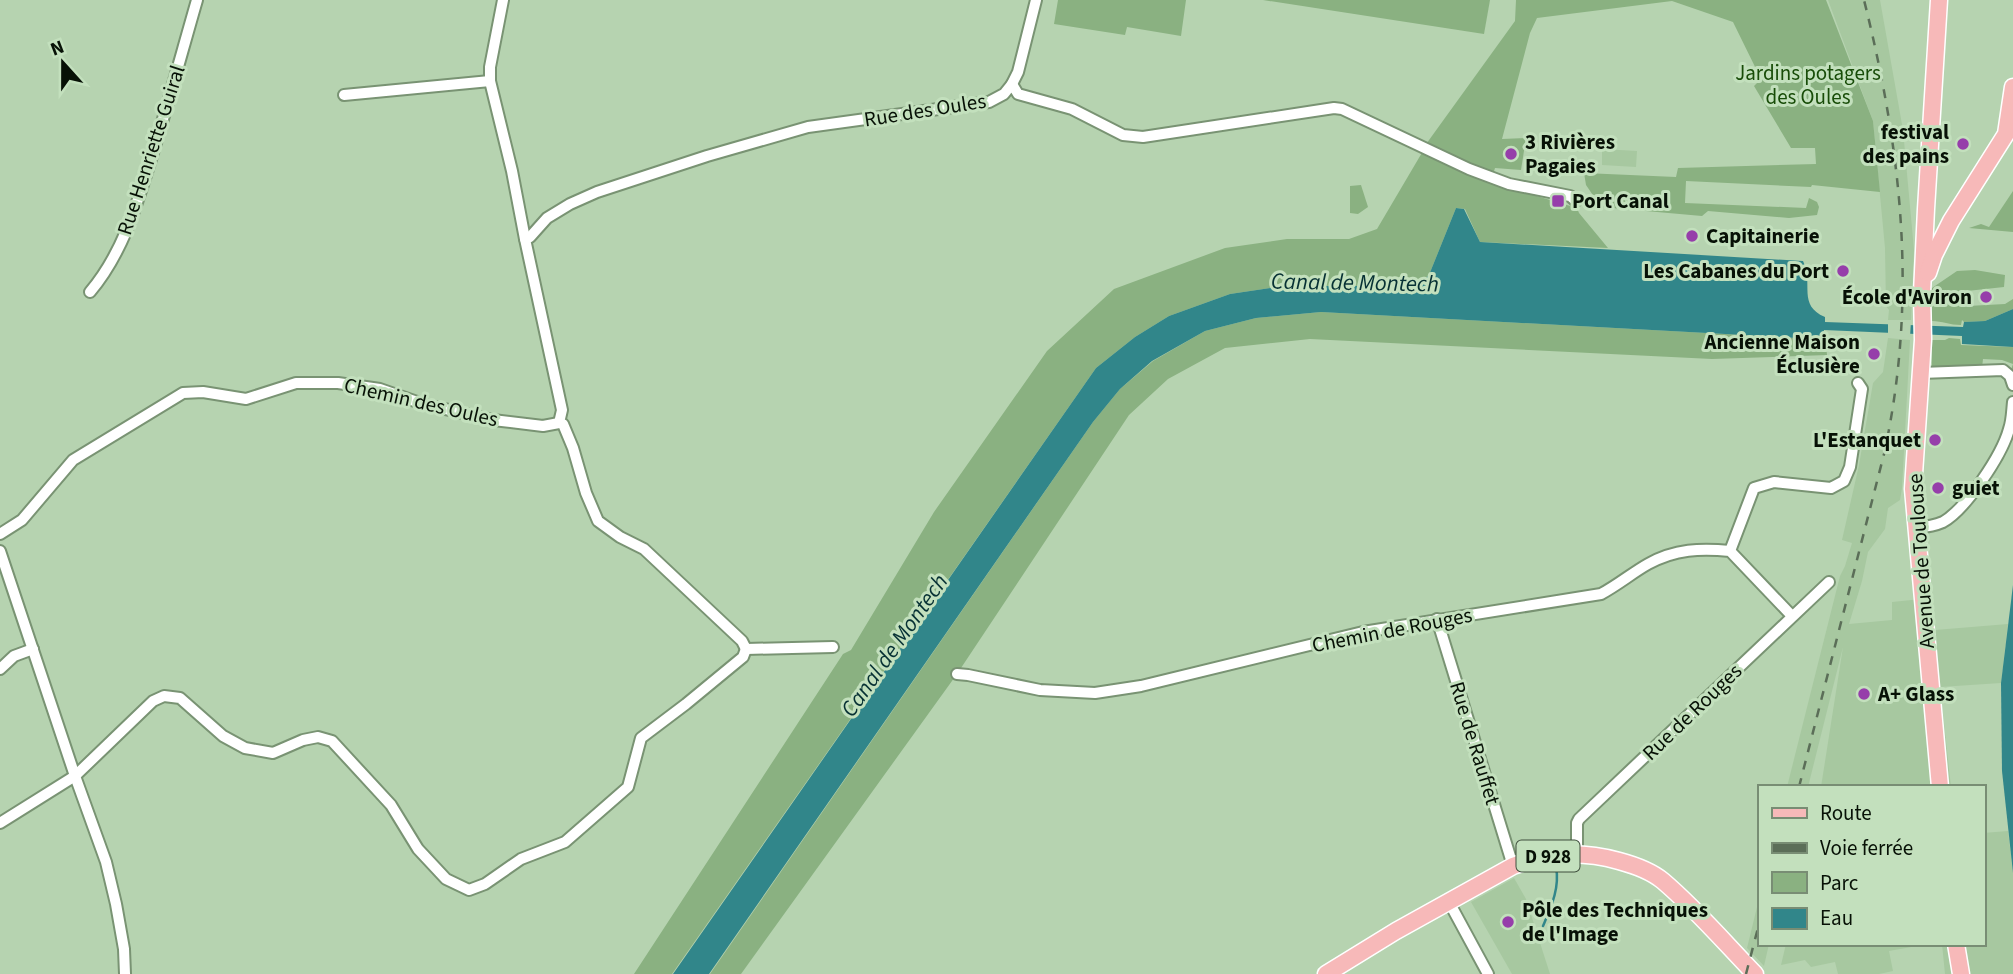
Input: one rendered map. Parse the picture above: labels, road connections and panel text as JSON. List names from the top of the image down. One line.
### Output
{"streets":{"main road":["Avenue de Toulouse","D 928"],"street":["Rue des Oules","Rue Henriette Guiral","Chemin des Oules","Chemin de Rouges","Rue de Rouges","Rue de Rauffet"]},"crossings":[["Chemin de Rouges","Rue de Rauffet"],["Rue de Rouges","D 928"],["Rue de Rauffet","D 928"]],"water":["Canal de Montech"],"parks":["Jardins potagers des Oules"],"places":{"other":["festival des pains","3 Rivières Pagaies","Capitainerie","Les Cabanes du Port","École d'Aviron","Ancienne Maison Éclusière","L'Estanquet","guiet","A+ Glass","Pôle des Techniques de l'Image"],"transit":["Port Canal"]},"legend":["Route","Voie ferrée","Parc","Eau"],"north":"top"}
